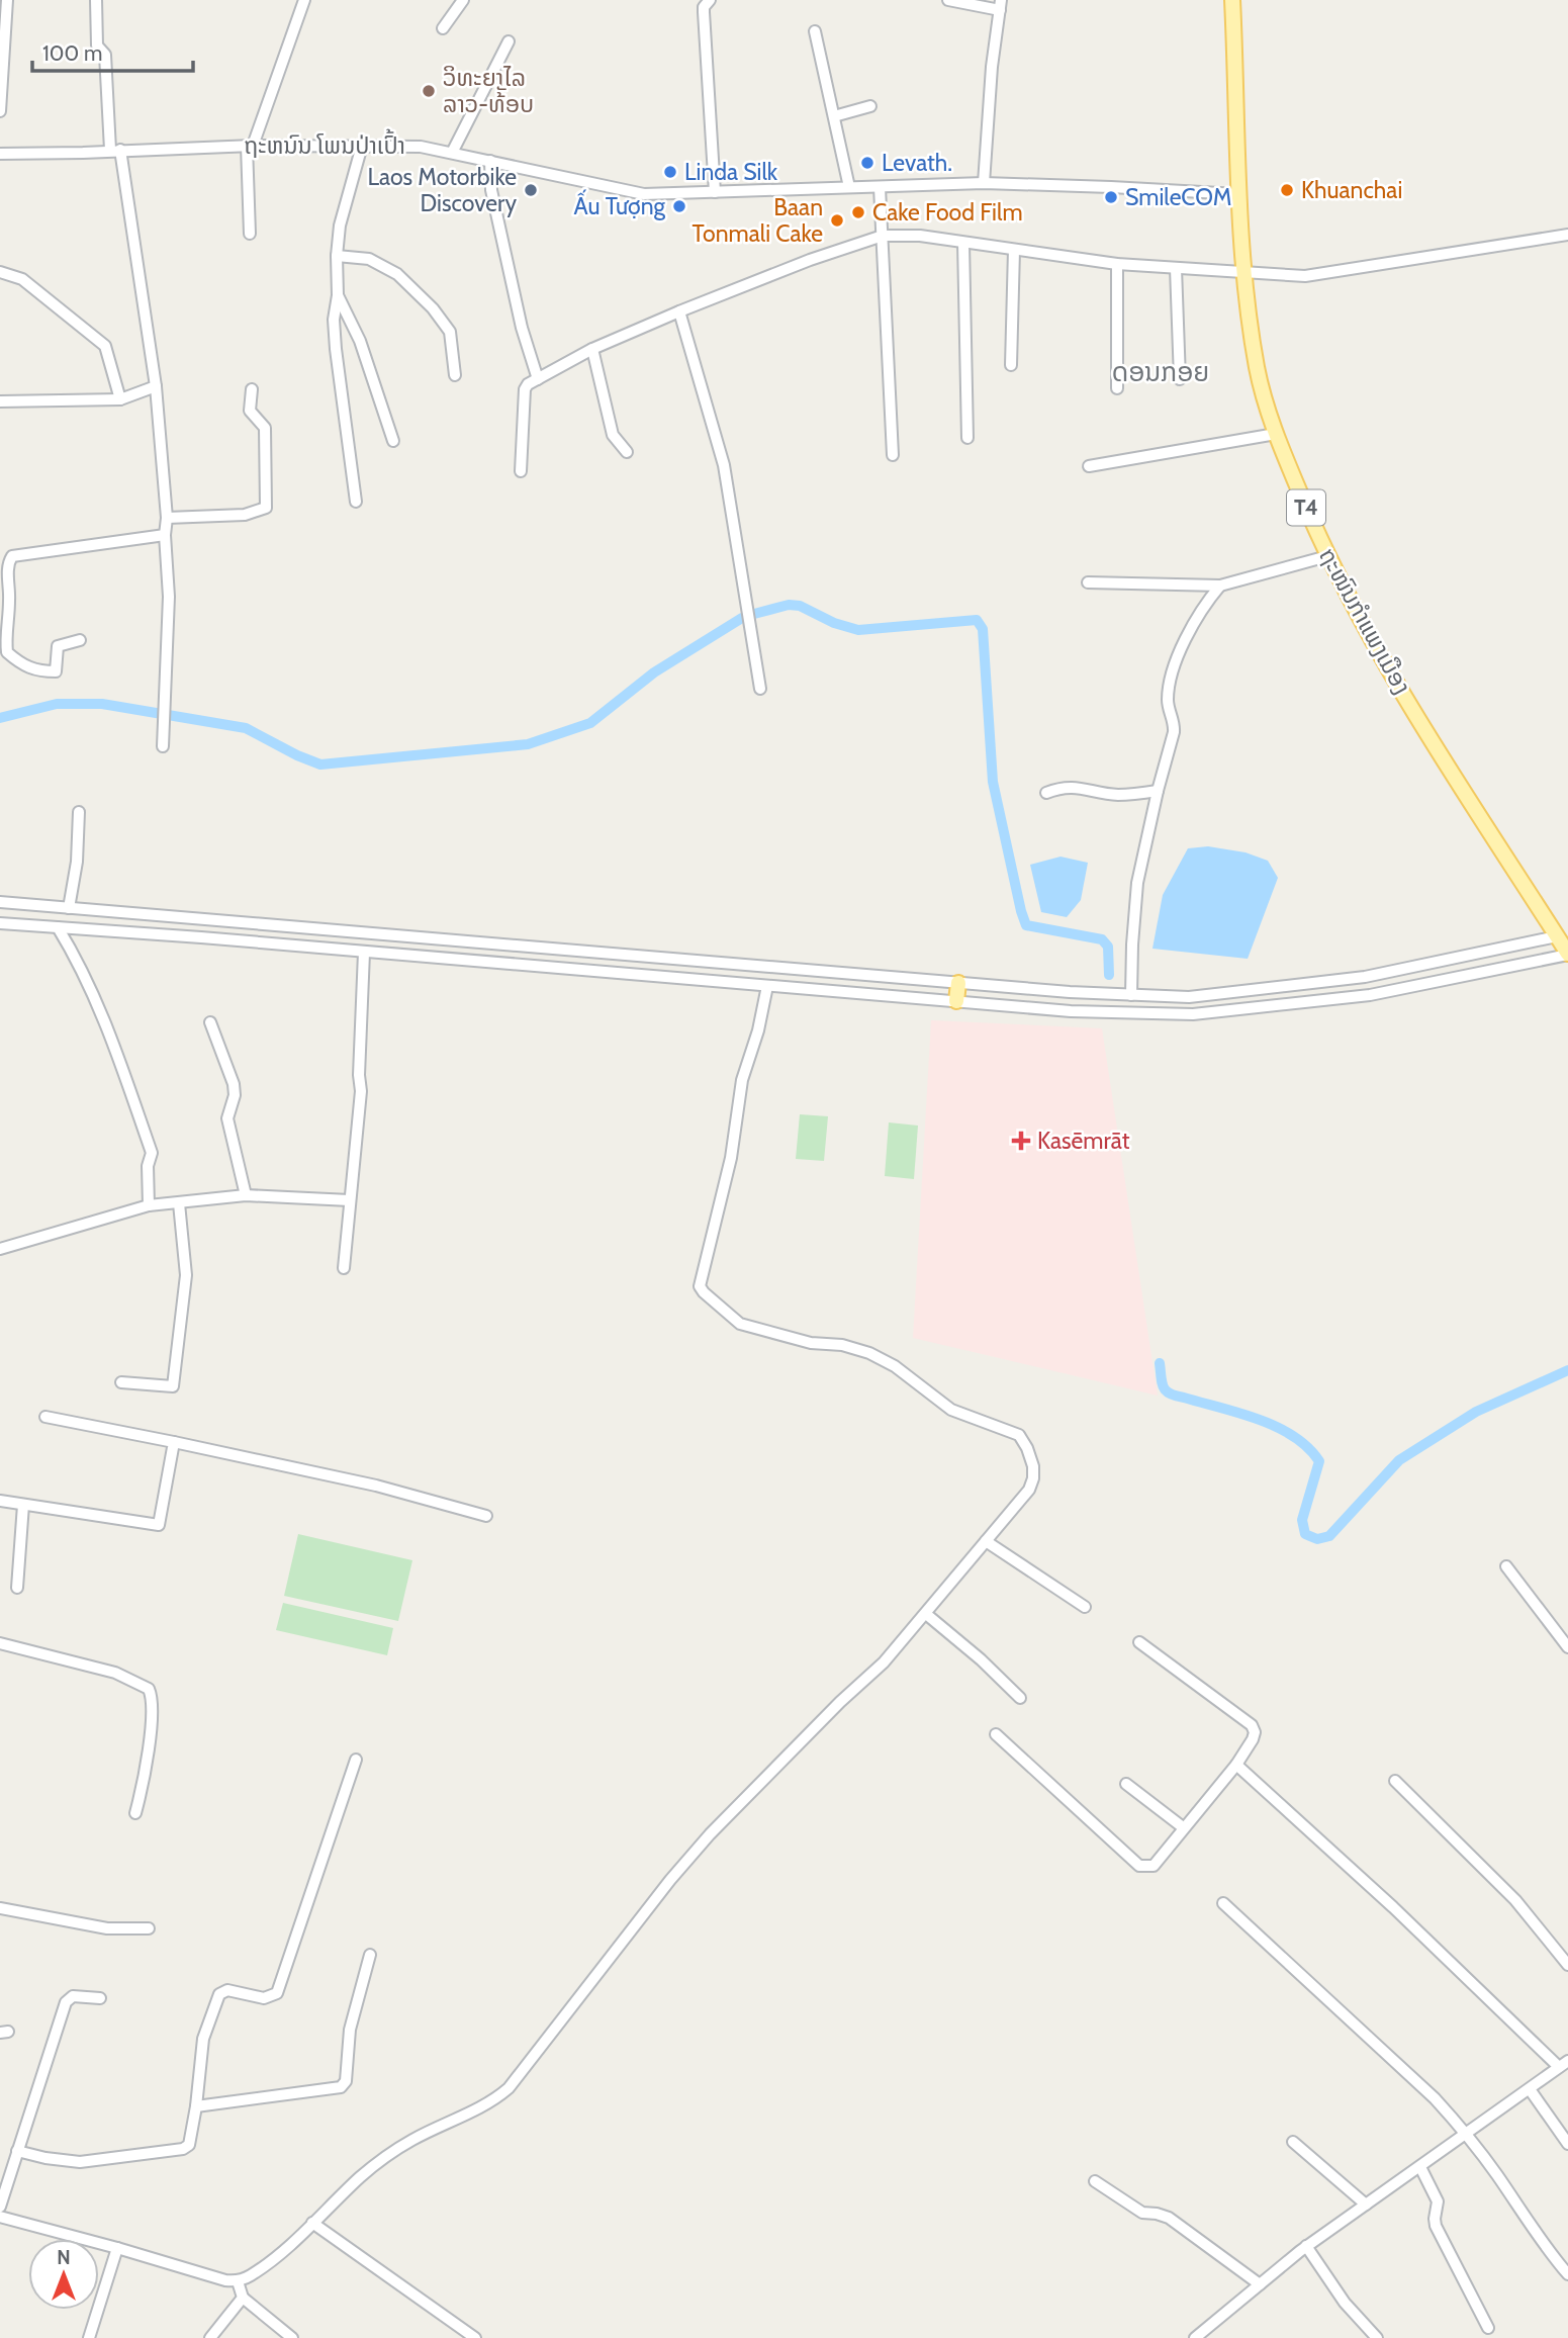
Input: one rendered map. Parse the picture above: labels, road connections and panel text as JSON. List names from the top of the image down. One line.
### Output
{"streets":{"main road":["T4","ຖະໜົນກຳແພງເມືອງ"],"street":["ຖະຫນົນ ໂພນປ່າເປົ້າ"]},"crossings":[["ຖະຫນົນ ໂພນປ່າເປົ້າ","ຖະໜົນກຳແພງເມືອງ"]],"districts":["ດອນກອຍ"],"places":{"other":["ວິທະຍາໄລ ລາວ-ທ້ັອບ","Levath.","Linda Silk","Laos Motorbike Discovery","Khuanchai","SmileCOM","Ấu Tượng","Cake Food Film","Baan Tonmali Cake"],"health":["Kasēmrāt"]},"scale_bar":"100 m","north":"top"}
